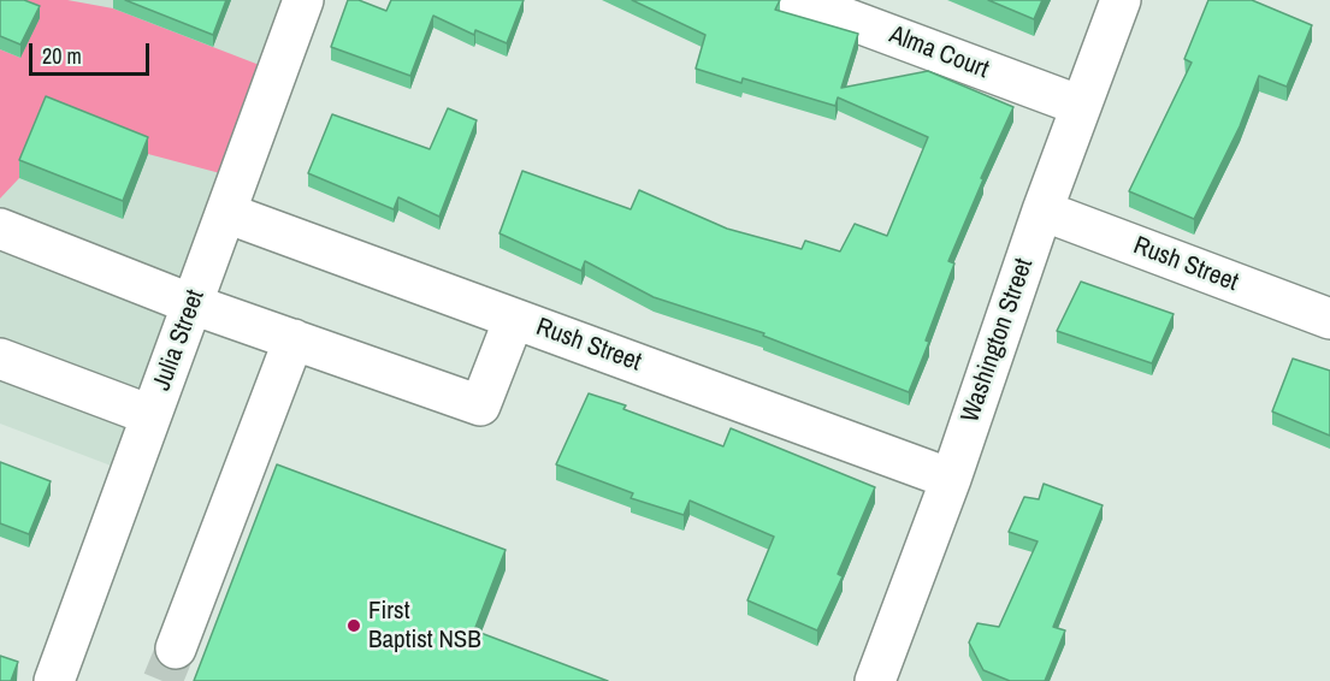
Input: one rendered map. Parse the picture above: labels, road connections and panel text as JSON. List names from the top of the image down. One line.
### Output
{"streets":{"street":["Alma Court","Rush Street","Julia Street","Washington Street"]},"crossings":[["Alma Court","Washington Street"],["Rush Street","Julia Street"],["Rush Street","Washington Street"]],"places":["First Baptist NSB"],"scale_bar":"20 m"}
